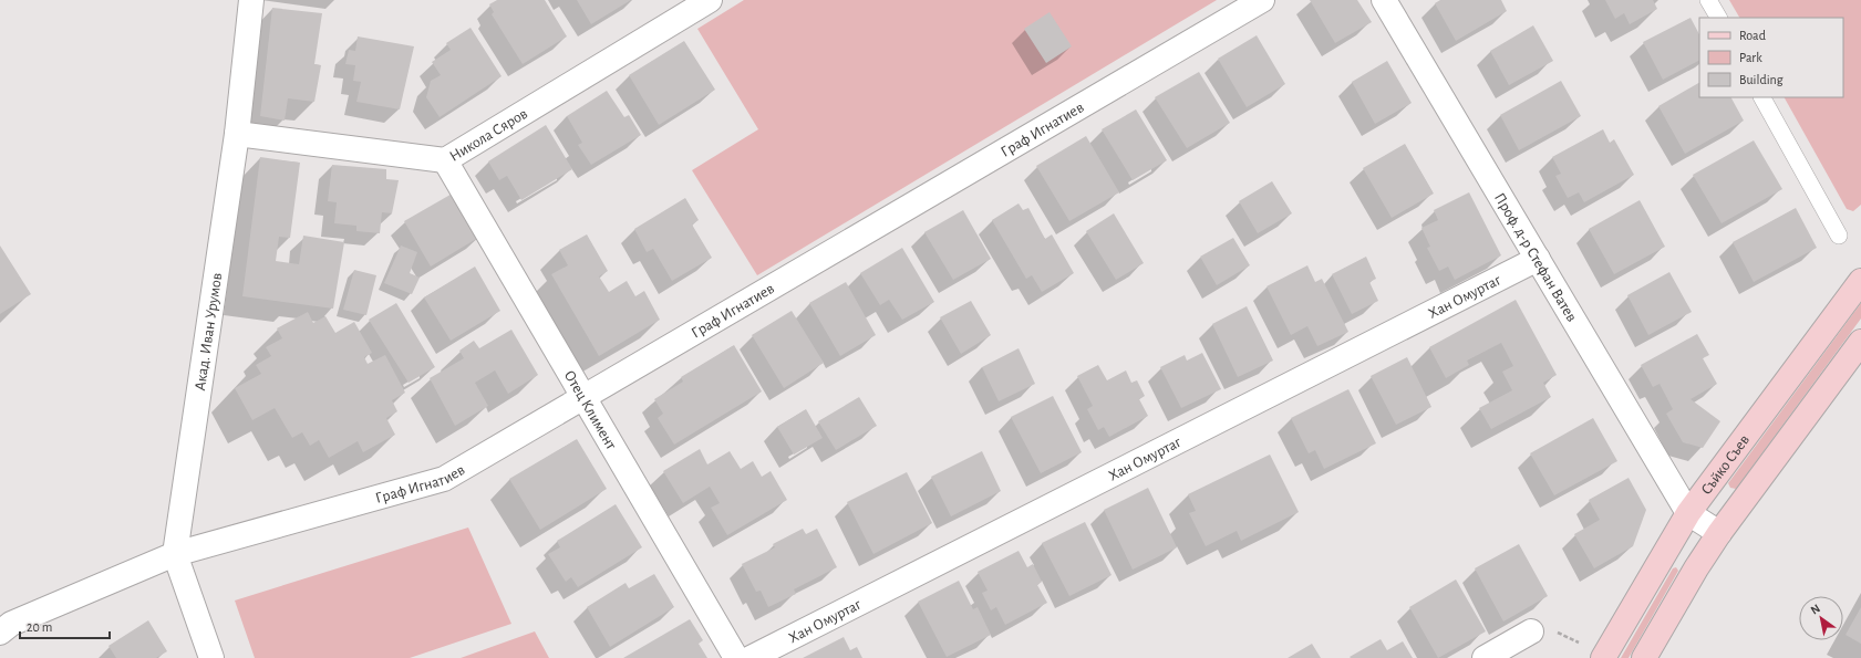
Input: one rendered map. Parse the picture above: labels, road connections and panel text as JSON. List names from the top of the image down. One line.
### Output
{"streets":{"street":["Граф Игнатиев","Никола Сяров","Проф. д-р Стефан Ватев","Хан Омуртаг","Акад. Иван Урумов","Отец Климент","Съйко Съев"]},"crossings":[["Граф Игнатиев","Акад. Иван Урумов"],["Граф Игнатиев","Отец Климент"],["Никола Сяров","Акад. Иван Урумов"],["Никола Сяров","Отец Климент"],["Проф. д-р Стефан Ватев","Хан Омуртаг"],["Проф. д-р Стефан Ватев","Съйко Съев"]],"legend":["Road","Park","Building"],"scale_bar":"20 m","north":"top left"}
